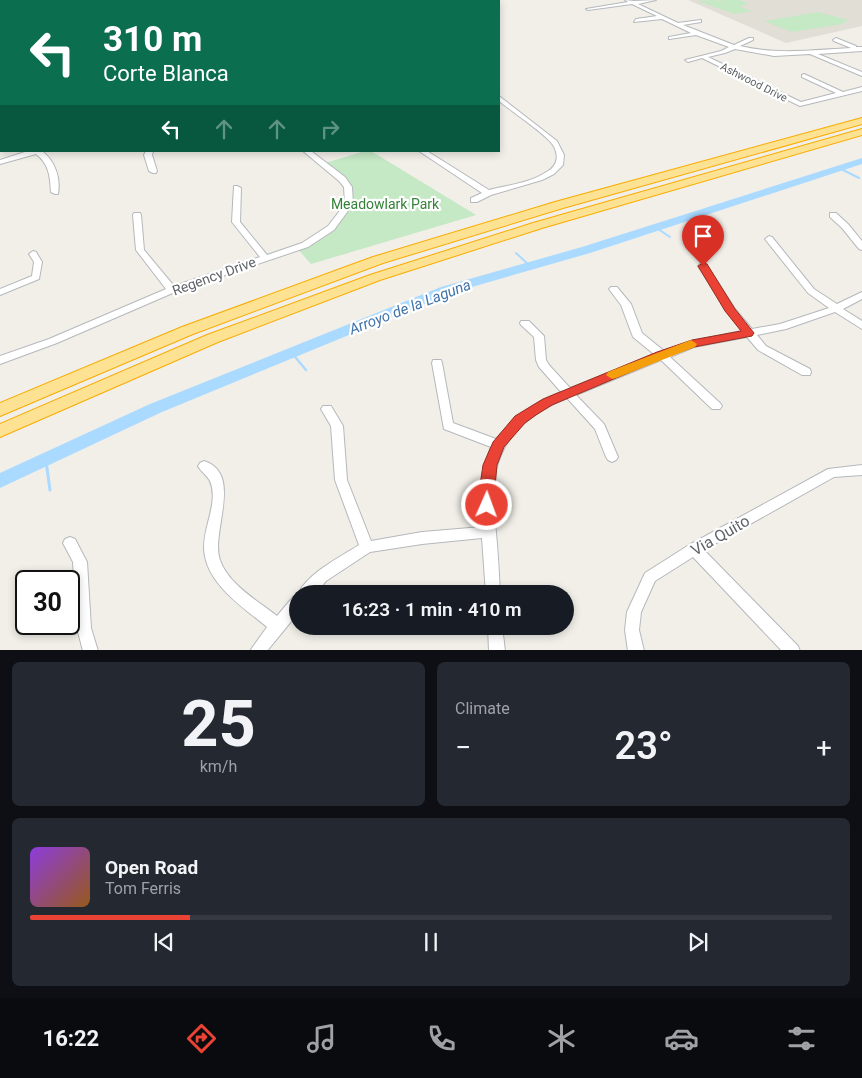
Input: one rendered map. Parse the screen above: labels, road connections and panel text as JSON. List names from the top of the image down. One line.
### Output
{"streets":{"street":["Ashwood Drive","Regency Drive","Via Quito"]},"water":["Arroyo de la Laguna"],"parks":["Meadowlark Park"],"page":{"turn":["310 m","Corte Blanca"],"limit":"30","trip":"16:23 · 1 min · 410 m","tile":[["25","km/h"],"Climate"],"heat":["−","23°","+"],"song":["Open Road","Tom Ferris"],"tabs":"16:22"}}
